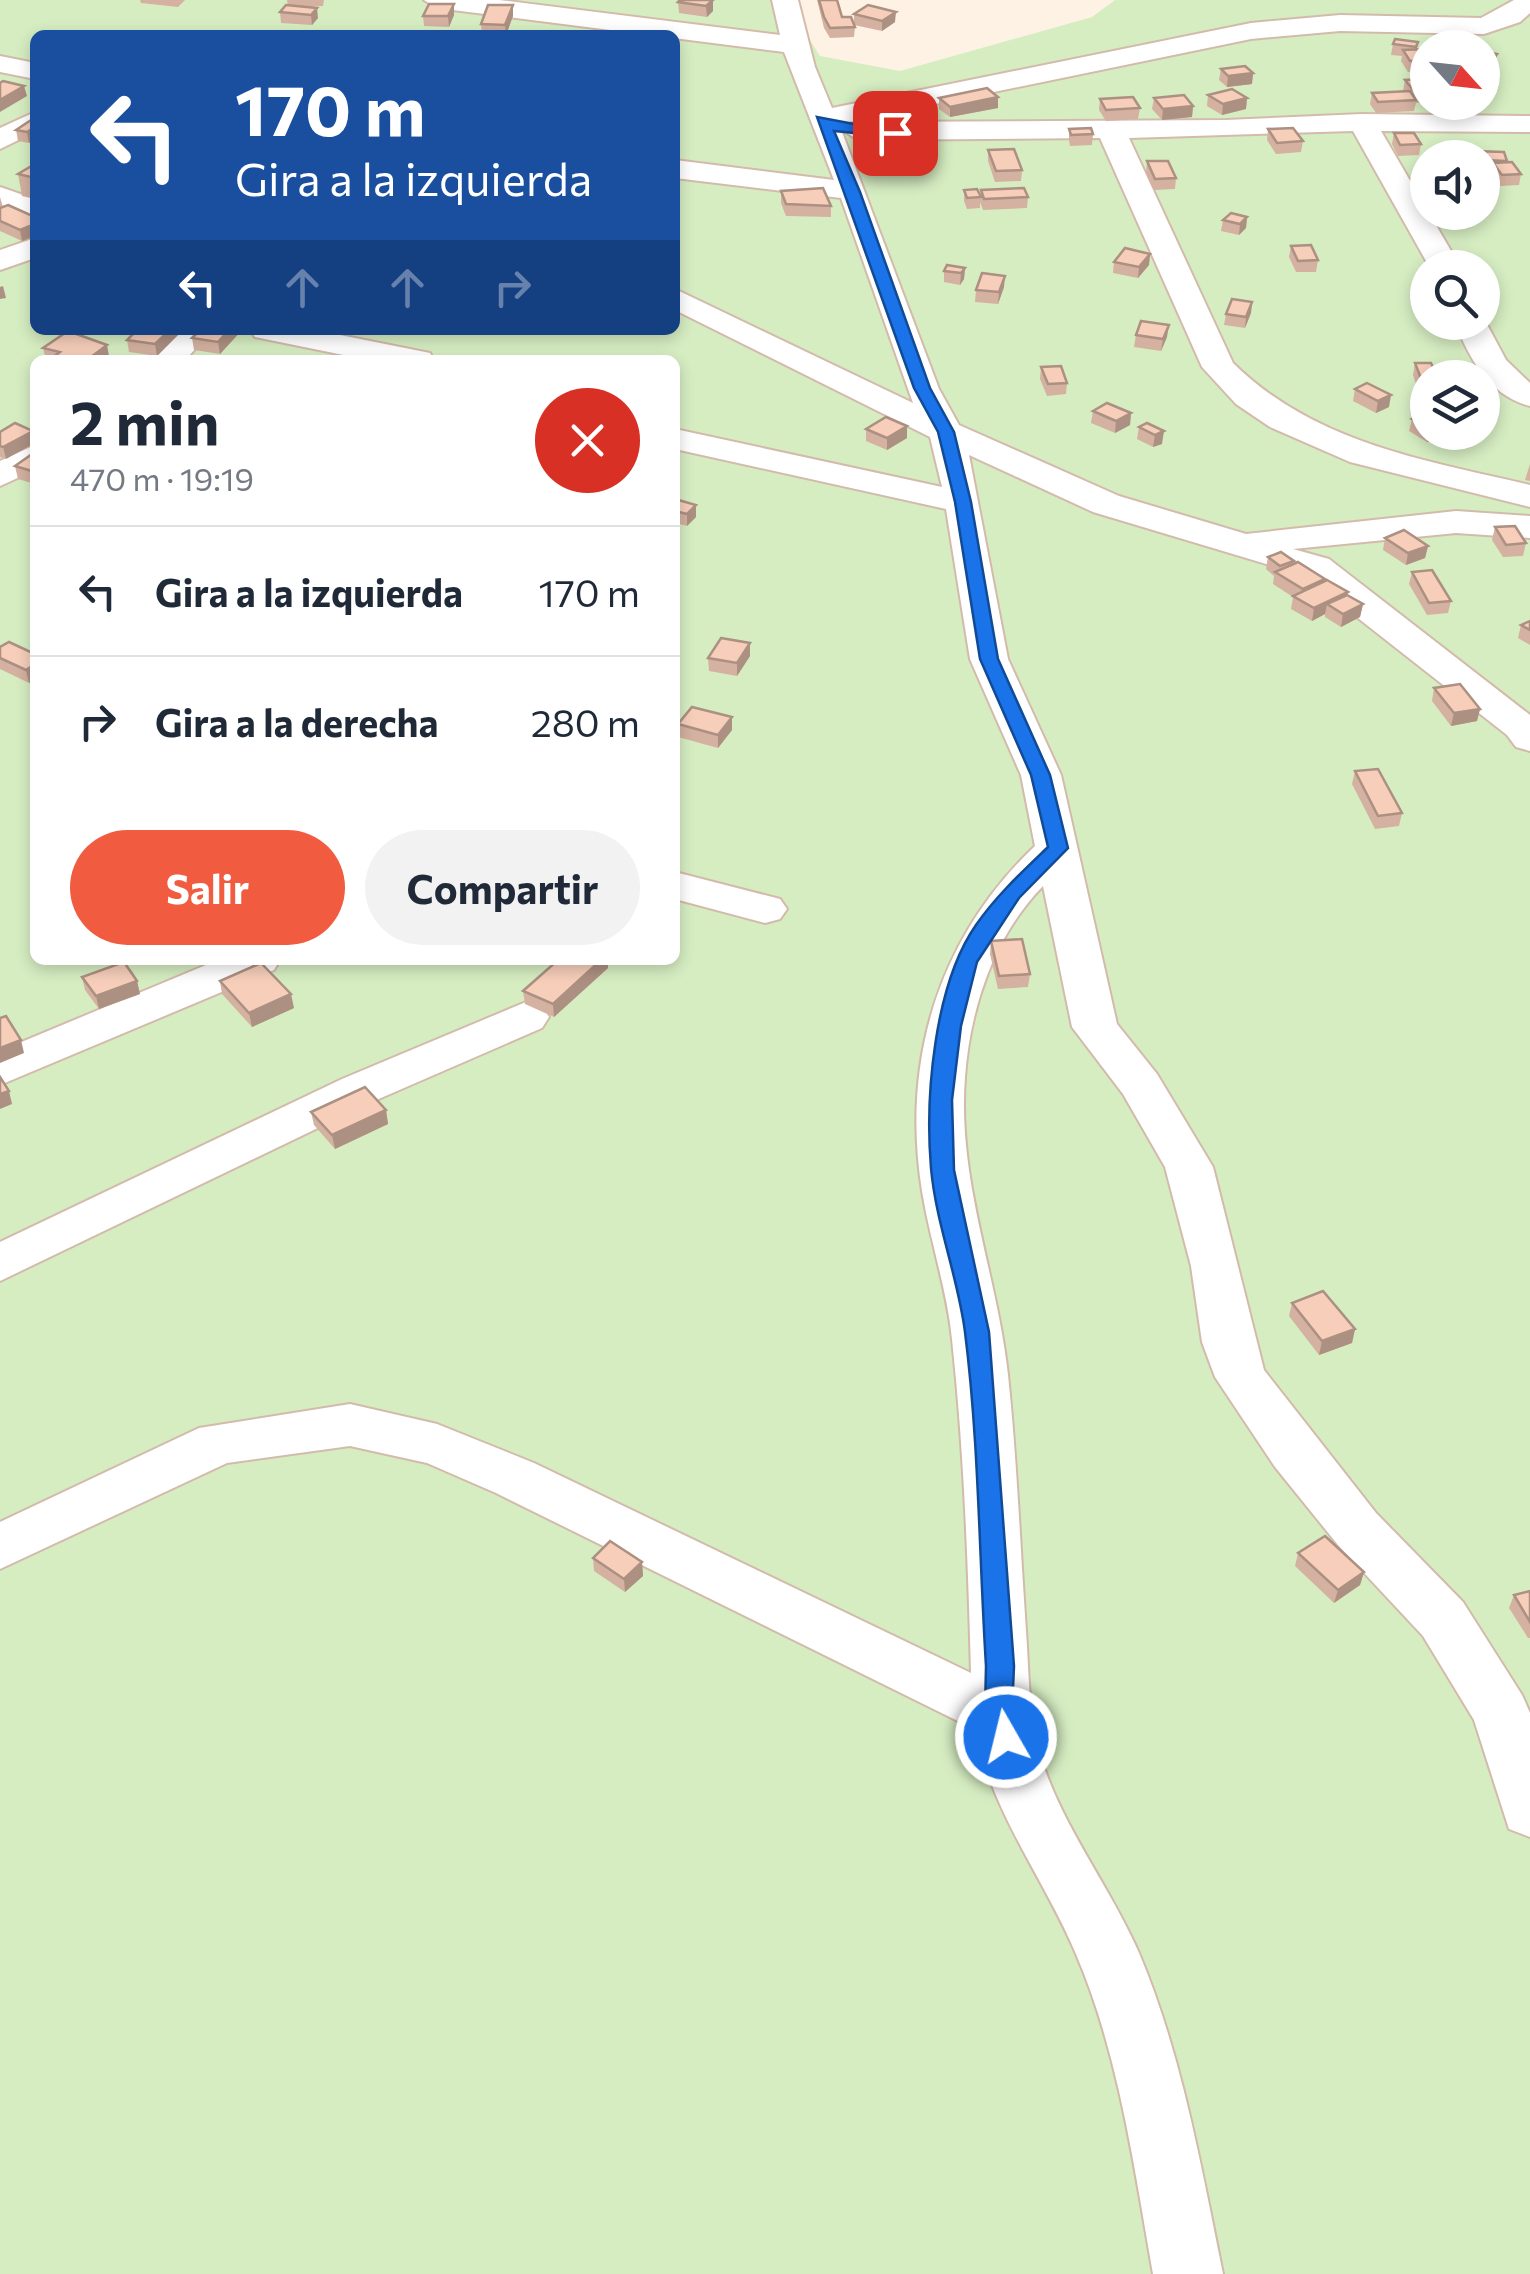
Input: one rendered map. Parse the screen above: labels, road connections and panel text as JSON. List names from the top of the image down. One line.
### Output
{"north":"bottom right","page":{"turn":["170 m","Gira a la izquierda"],"heading":["2 min","470 m · 19:19"],"list":[{"name":"Gira a la izquierda","value":"170 m"},{"name":"Gira a la derecha","value":"280 m"}],"buttons":["Salir","Compartir"]}}
